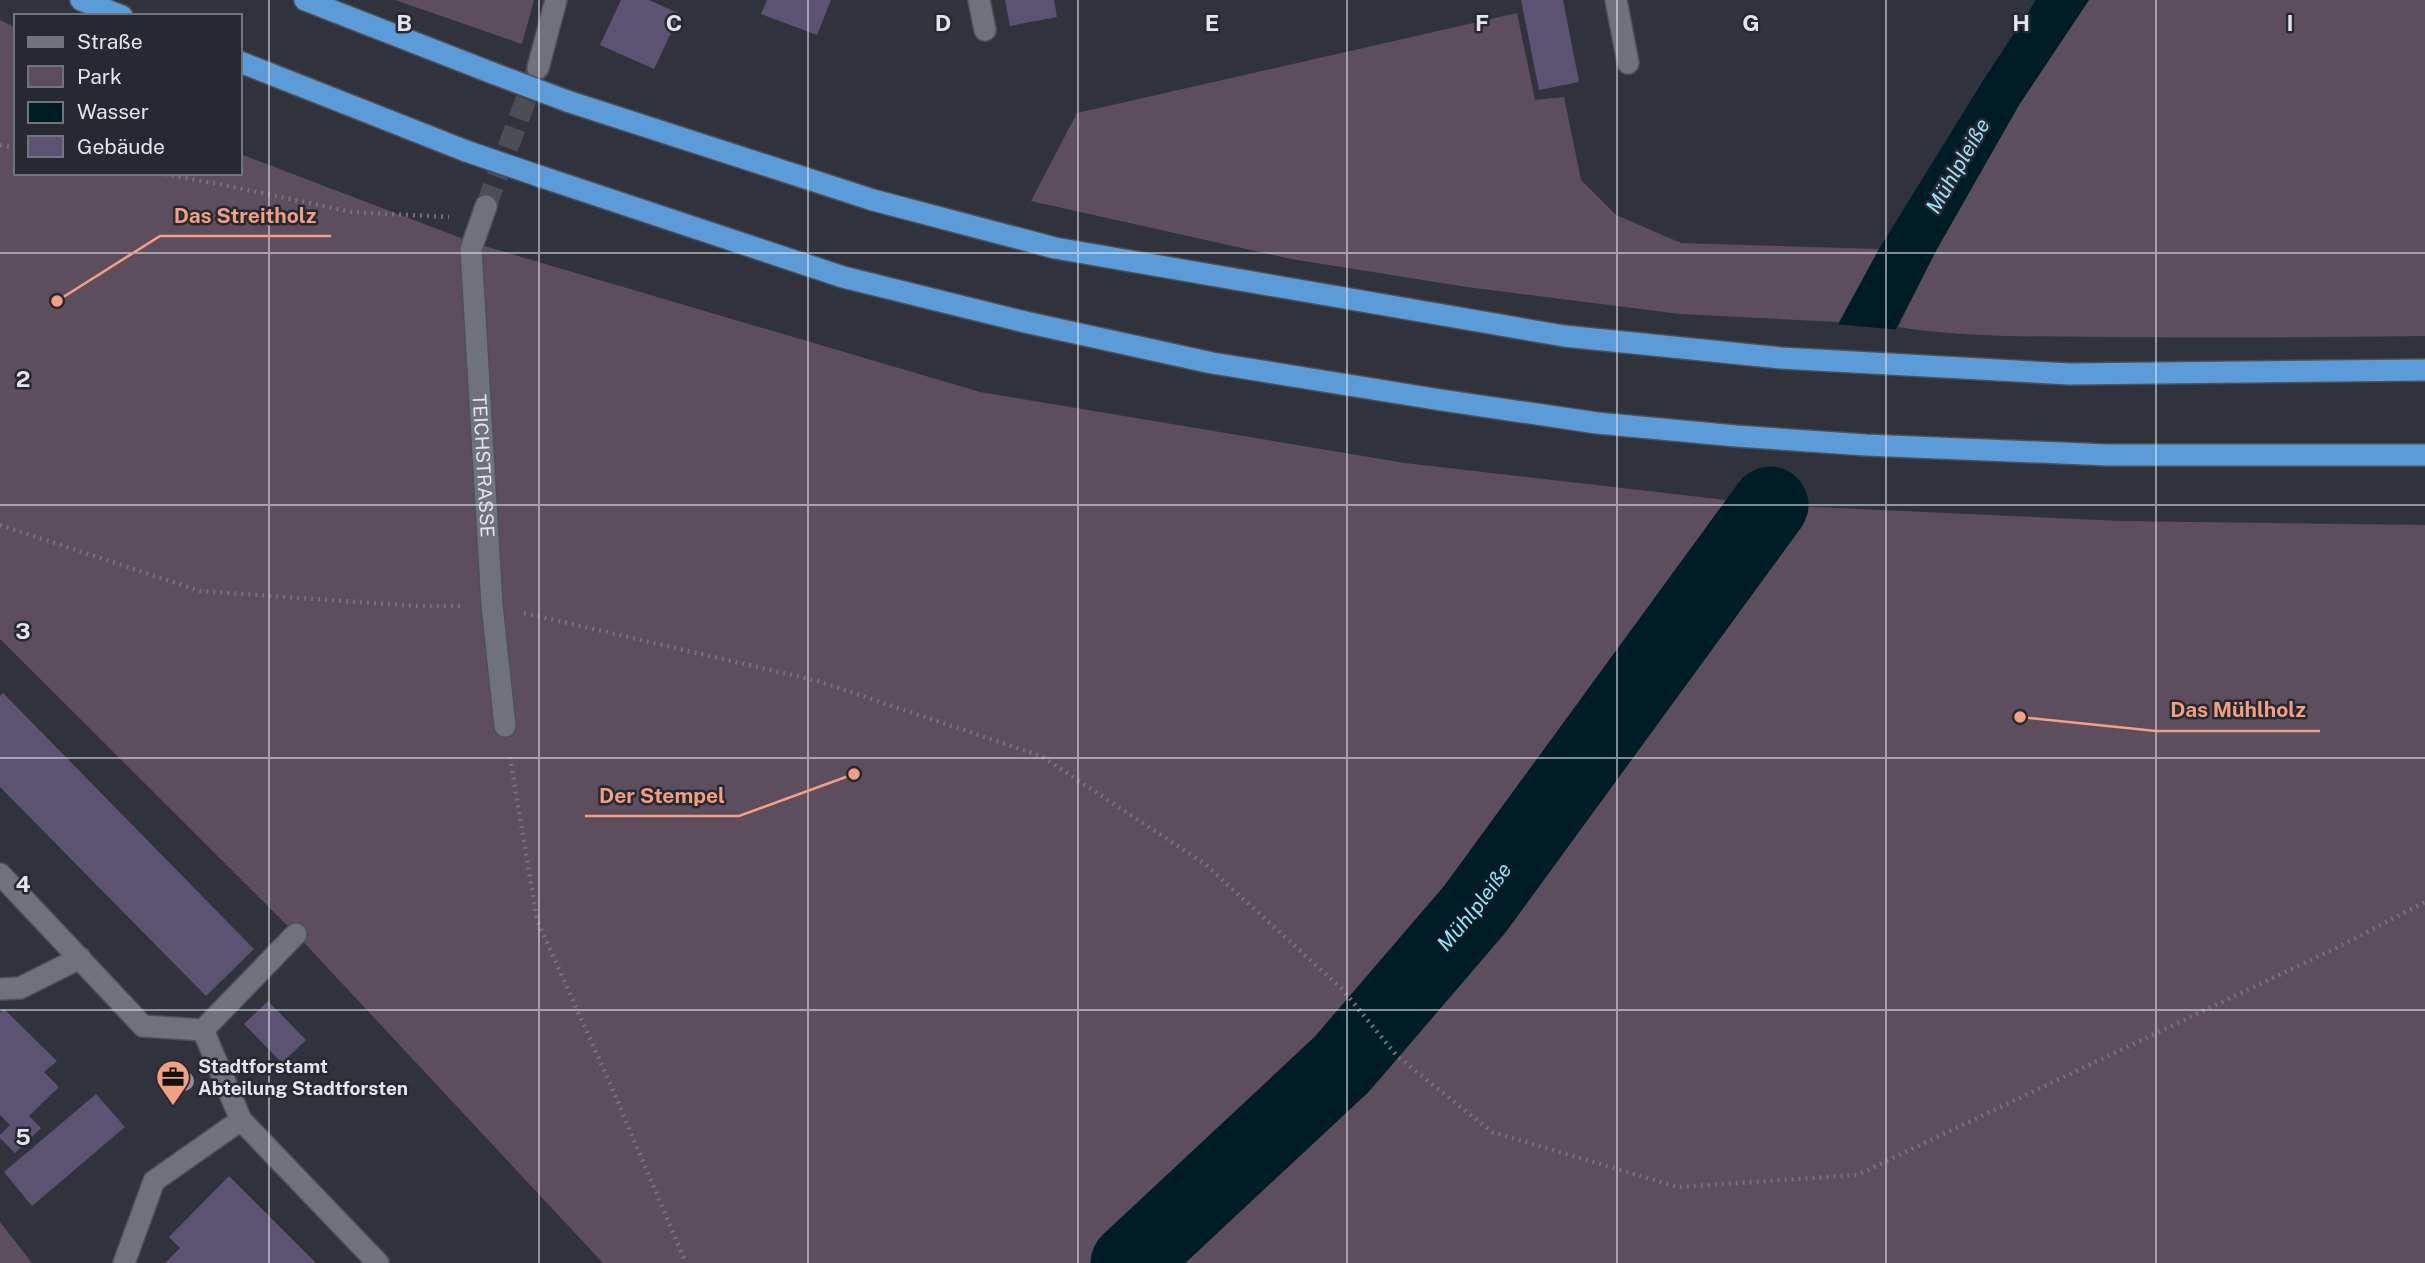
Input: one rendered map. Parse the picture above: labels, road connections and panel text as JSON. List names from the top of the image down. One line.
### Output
{"streets":{"street":["TEICHSTRASSE"]},"water":["Mühlpleiße"],"places":{"other":["Das Streitholz","Das Mühlholz","Der Stempel"],"office":["Stadtforstamt Abteilung Stadtforsten"]},"legend":["Straße","Park","Wasser","Gebäude"],"grid":{"columns":["B","C","D","E","F","G","H","I"],"rows":["2","3","4","5"]}}
